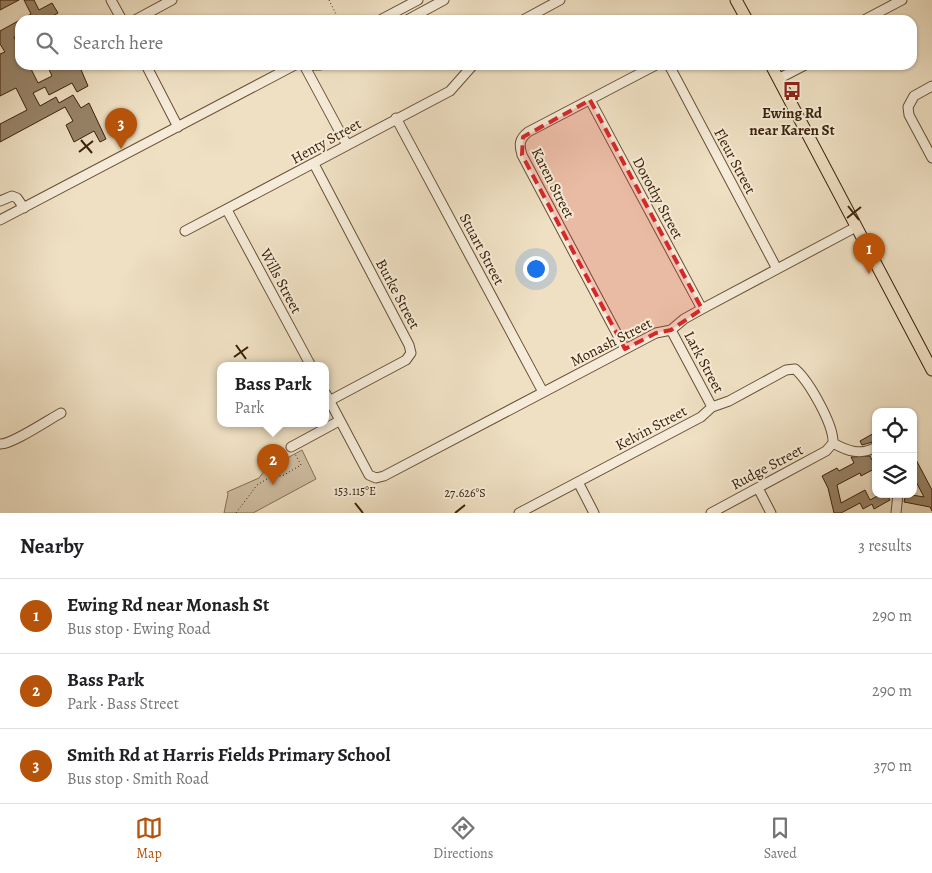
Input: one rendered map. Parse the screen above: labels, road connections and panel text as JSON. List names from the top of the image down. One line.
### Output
{"streets":{"street":["Henty Street","Fleur Street","Karen Street","Dorothy Street","Stuart Street","Wills Street","Burke Street","Monash Street","Lark Street","Kelvin Street","Rudge Street"]},"crossings":[["Henty Street","Stuart Street"],["Henty Street","Wills Street"],["Henty Street","Burke Street"],["Fleur Street","Monash Street"],["Karen Street","Dorothy Street"],["Karen Street","Monash Street"],["Dorothy Street","Monash Street"],["Stuart Street","Monash Street"],["Monash Street","Lark Street"],["Lark Street","Kelvin Street"],["Kelvin Street","Rudge Street"]],"places":{"bus stop":["Ewing Rd near Karen St"]},"page":{"search":"Search here","pins":["3","1","2"],"popup":["Bass Park","Park"],"heading":["Nearby","3 results"],"list":[{"mark":"1","name":"Ewing Rd near Monash St","note":"Bus stop · Ewing Road","value":"290 m"},{"mark":"2","name":"Bass Park","note":"Park · Bass Street","value":"290 m"},{"mark":"3","name":"Smith Rd at Harris Fields Primary School","note":"Bus stop · Smith Road","value":"370 m"}],"nav":["Map","Directions","Saved"]},"coordinates":["153.115°E","27.626°S"]}
